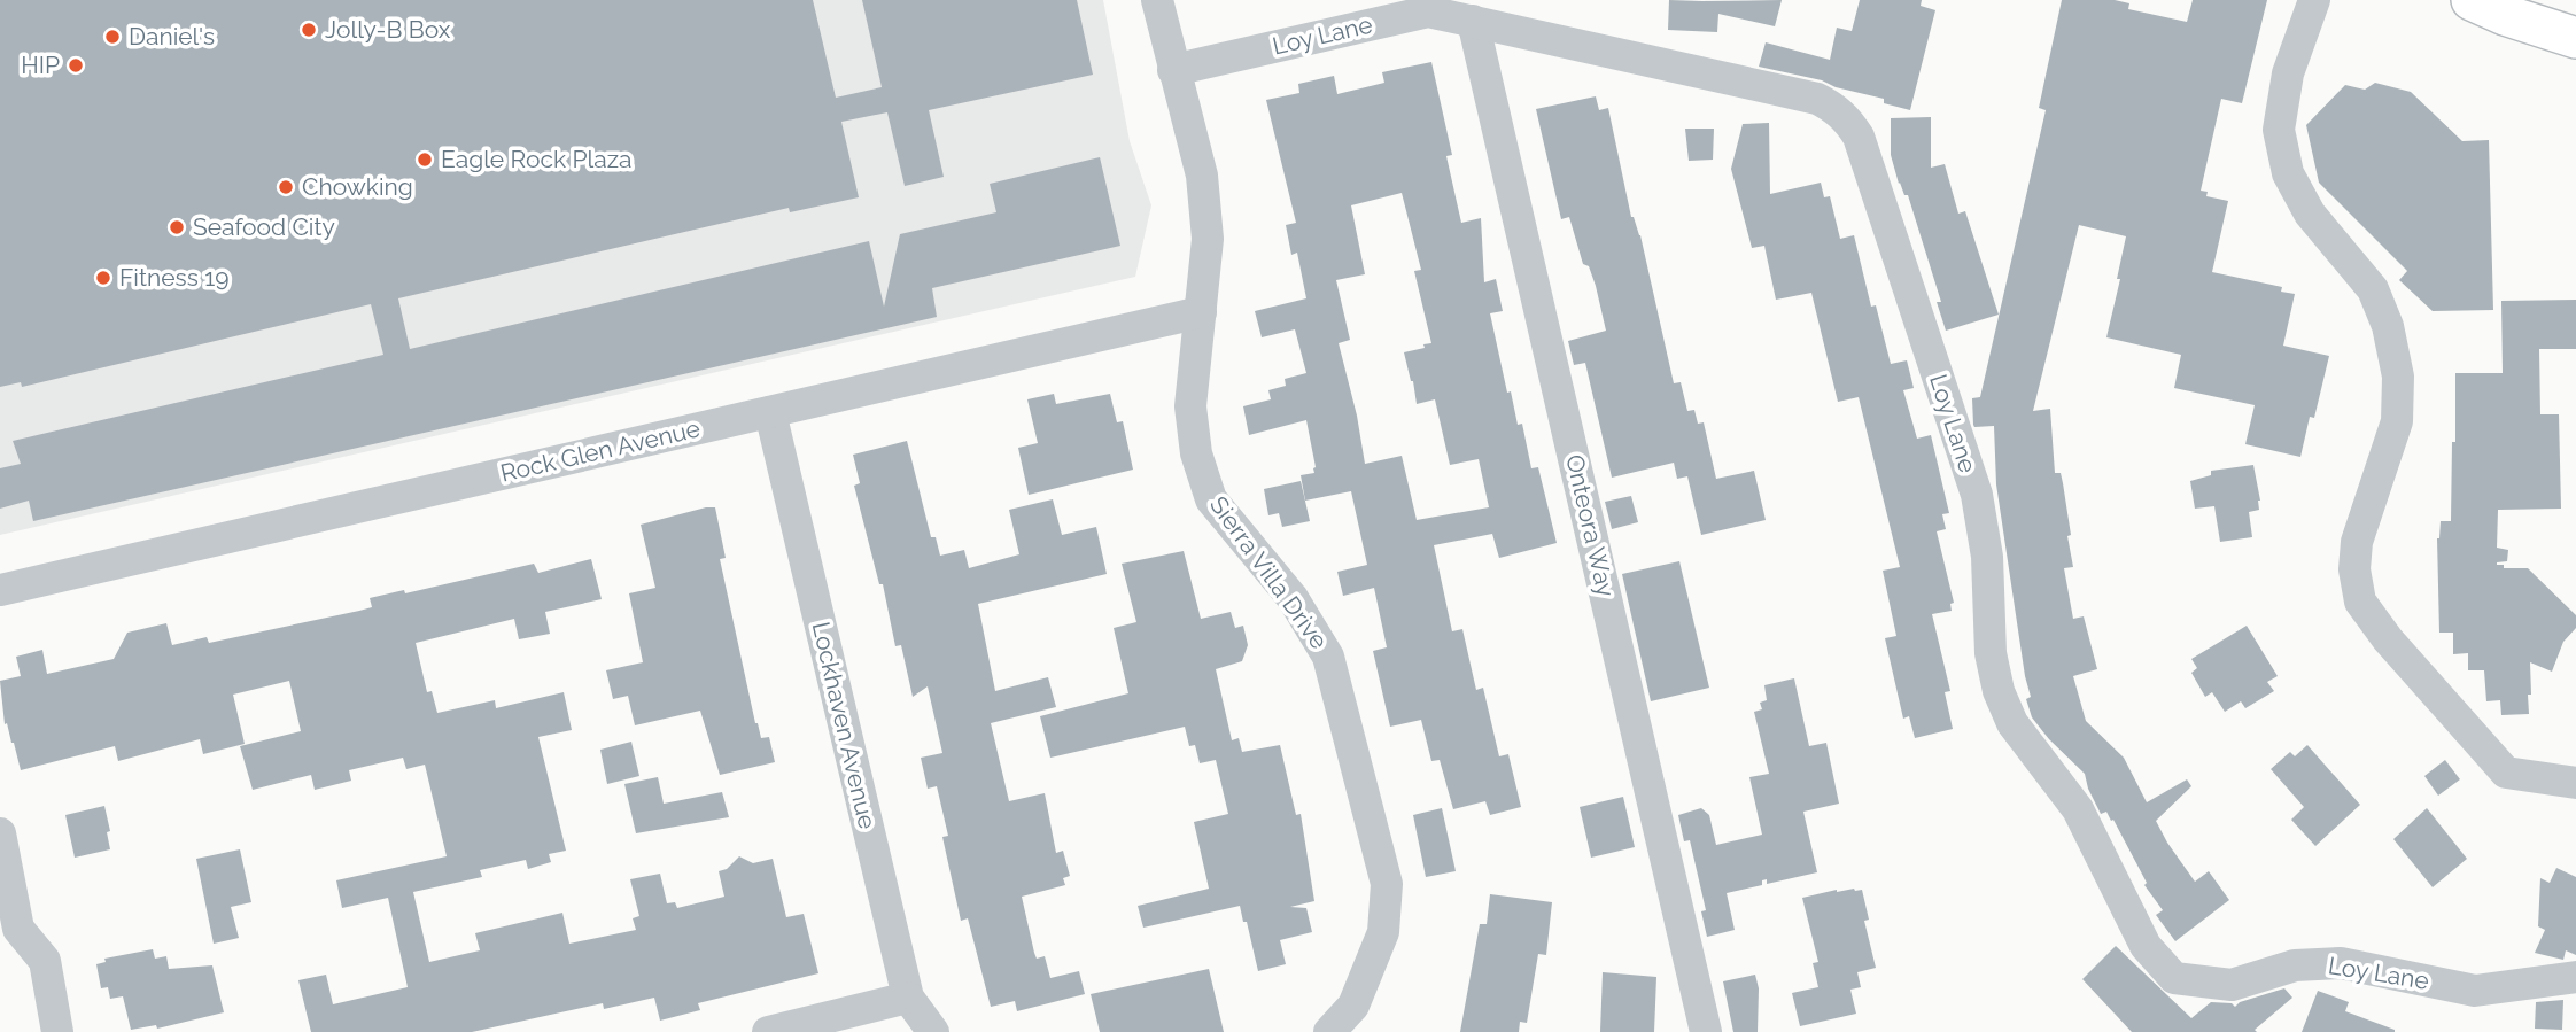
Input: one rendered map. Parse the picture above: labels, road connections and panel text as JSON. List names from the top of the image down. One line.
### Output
{"streets":{"street":["Loy Lane","Rock Glen Avenue","Onteora Way","Sierra Villa Drive","Lockhaven Avenue"]},"crossings":[["Loy Lane","Onteora Way"],["Loy Lane","Sierra Villa Drive"],["Rock Glen Avenue","Sierra Villa Drive"],["Rock Glen Avenue","Lockhaven Avenue"]],"places":["Jolly-B Box","Daniel's","HIP","Eagle Rock Plaza","Chowking","Seafood City","Fitness 19"]}
